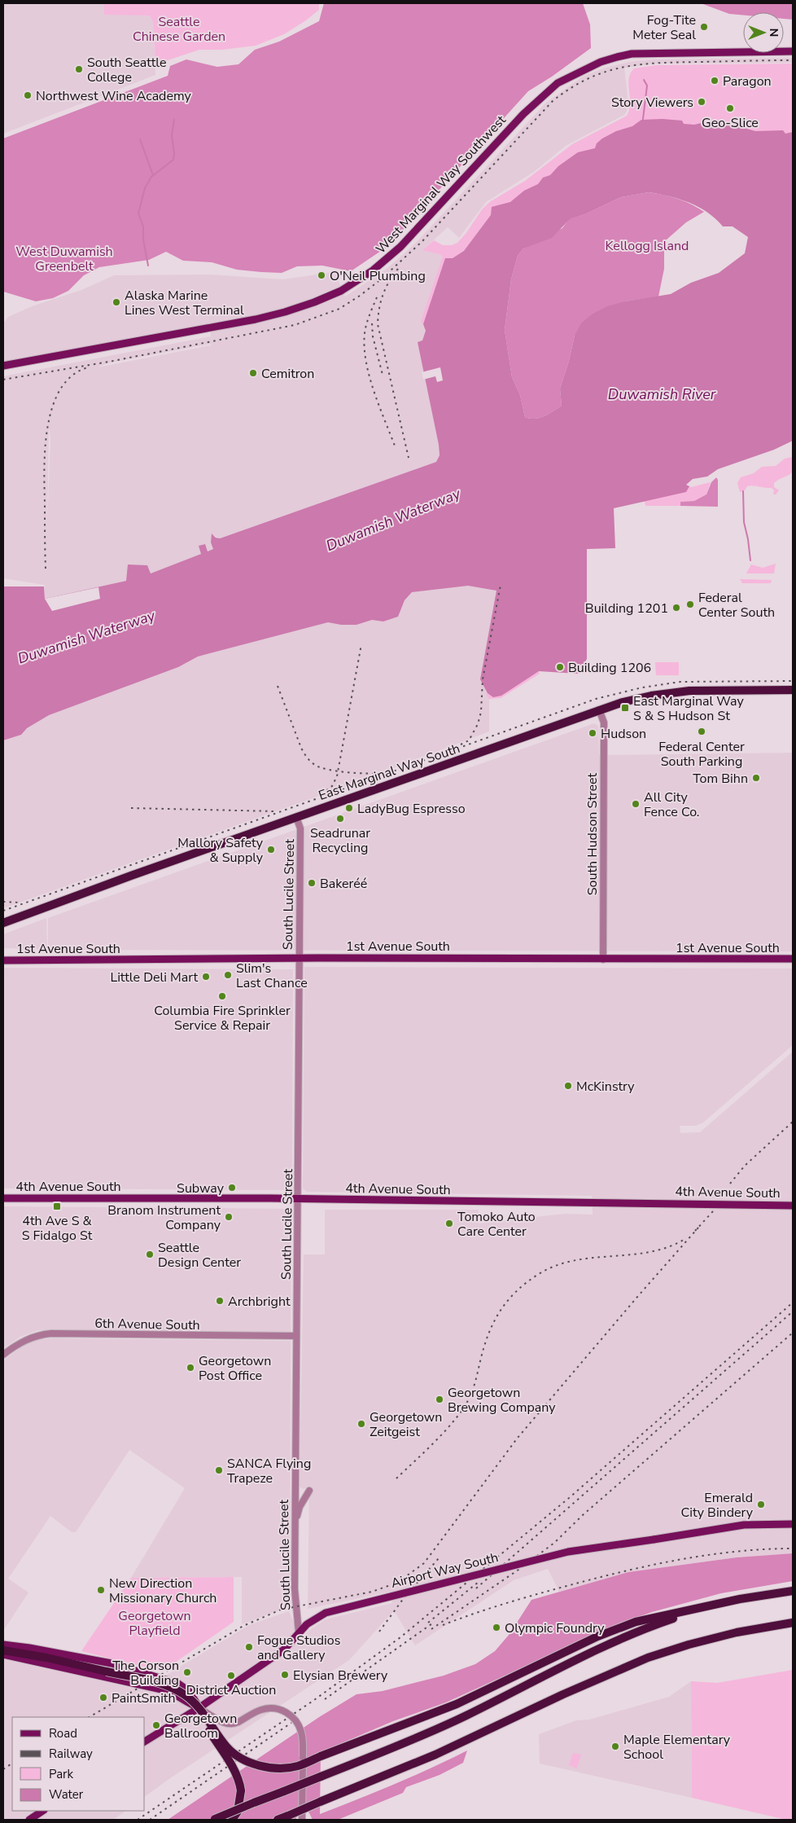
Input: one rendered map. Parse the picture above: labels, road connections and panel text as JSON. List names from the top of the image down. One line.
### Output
{"streets":{"highway":["East Marginal Way South"],"main road":["West Marginal Way Southwest","1st Avenue South","4th Avenue South","Airport Way South"],"street":["South Hudson Street","South Lucile Street","6th Avenue South"]},"crossings":[["East Marginal Way South","South Hudson Street"],["East Marginal Way South","South Lucile Street"],["South Hudson Street","1st Avenue South"],["South Lucile Street","1st Avenue South"],["South Lucile Street","4th Avenue South"],["South Lucile Street","6th Avenue South"],["South Lucile Street","Airport Way South"]],"water":["Duwamish River","Duwamish Waterway"],"parks":["Seattle Chinese Garden","Kellogg Island","West Duwamish Greenbelt","Georgetown Playfield"],"places":{"other":["Fog-Tite Meter Seal","South Seattle College","Paragon","Northwest Wine Academy","Story Viewers","Geo-Slice","O'Neil Plumbing","Alaska Marine Lines West Terminal","Cemitron","Federal Center South","Building 1201","Building 1206","Federal Center South Parking","Hudson","Tom Bihn","All City Fence Co.","LadyBug Espresso","Seadrunar Recycling","Mallory Safety & Supply","Bakeréé","Slim's Last Chance","Little Deli Mart","Columbia Fire Sprinkler Service & Repair","McKinstry","Subway","Branom Instrument Company","Tomoko Auto Care Center","Seattle Design Center","Archbright","Georgetown Post Office","Georgetown Brewing Company","Georgetown Zeitgeist","SANCA Flying Trapeze","Emerald City Bindery","New Direction Missionary Church","Olympic Foundry","Fogue Studios and Gallery","The Corson Building","Elysian Brewery","District Auction","PaintSmith","Georgetown Ballroom","Maple Elementary School"],"transit":["East Marginal Way S & S Hudson St","4th Ave S & S Fidalgo St"]},"legend":["Road","Railway","Park","Water"],"north":"right"}
